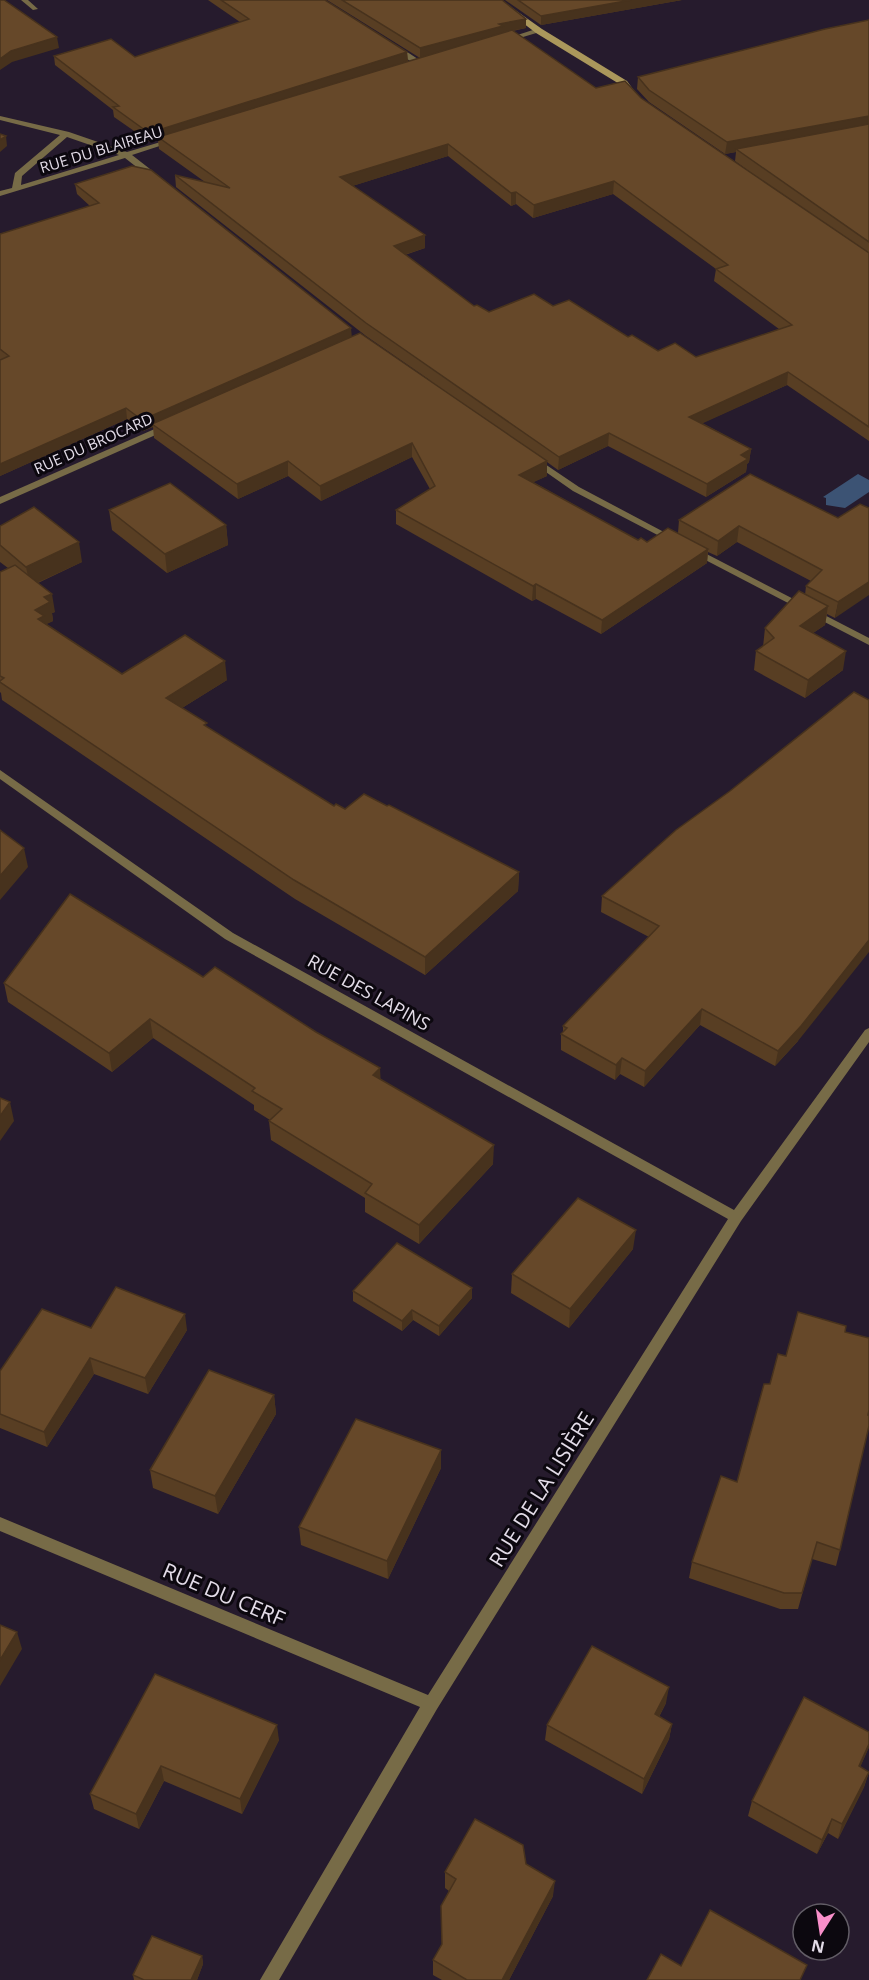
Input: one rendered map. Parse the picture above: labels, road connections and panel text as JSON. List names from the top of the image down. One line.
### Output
{"streets":{"street":["RUE DU BLAIREAU","RUE DU BROCARD","RUE DES LAPINS","RUE DE LA LISIÈRE","RUE DU CERF"]},"crossings":[["RUE DES LAPINS","RUE DE LA LISIÈRE"],["RUE DE LA LISIÈRE","RUE DU CERF"]],"north":"bottom"}
